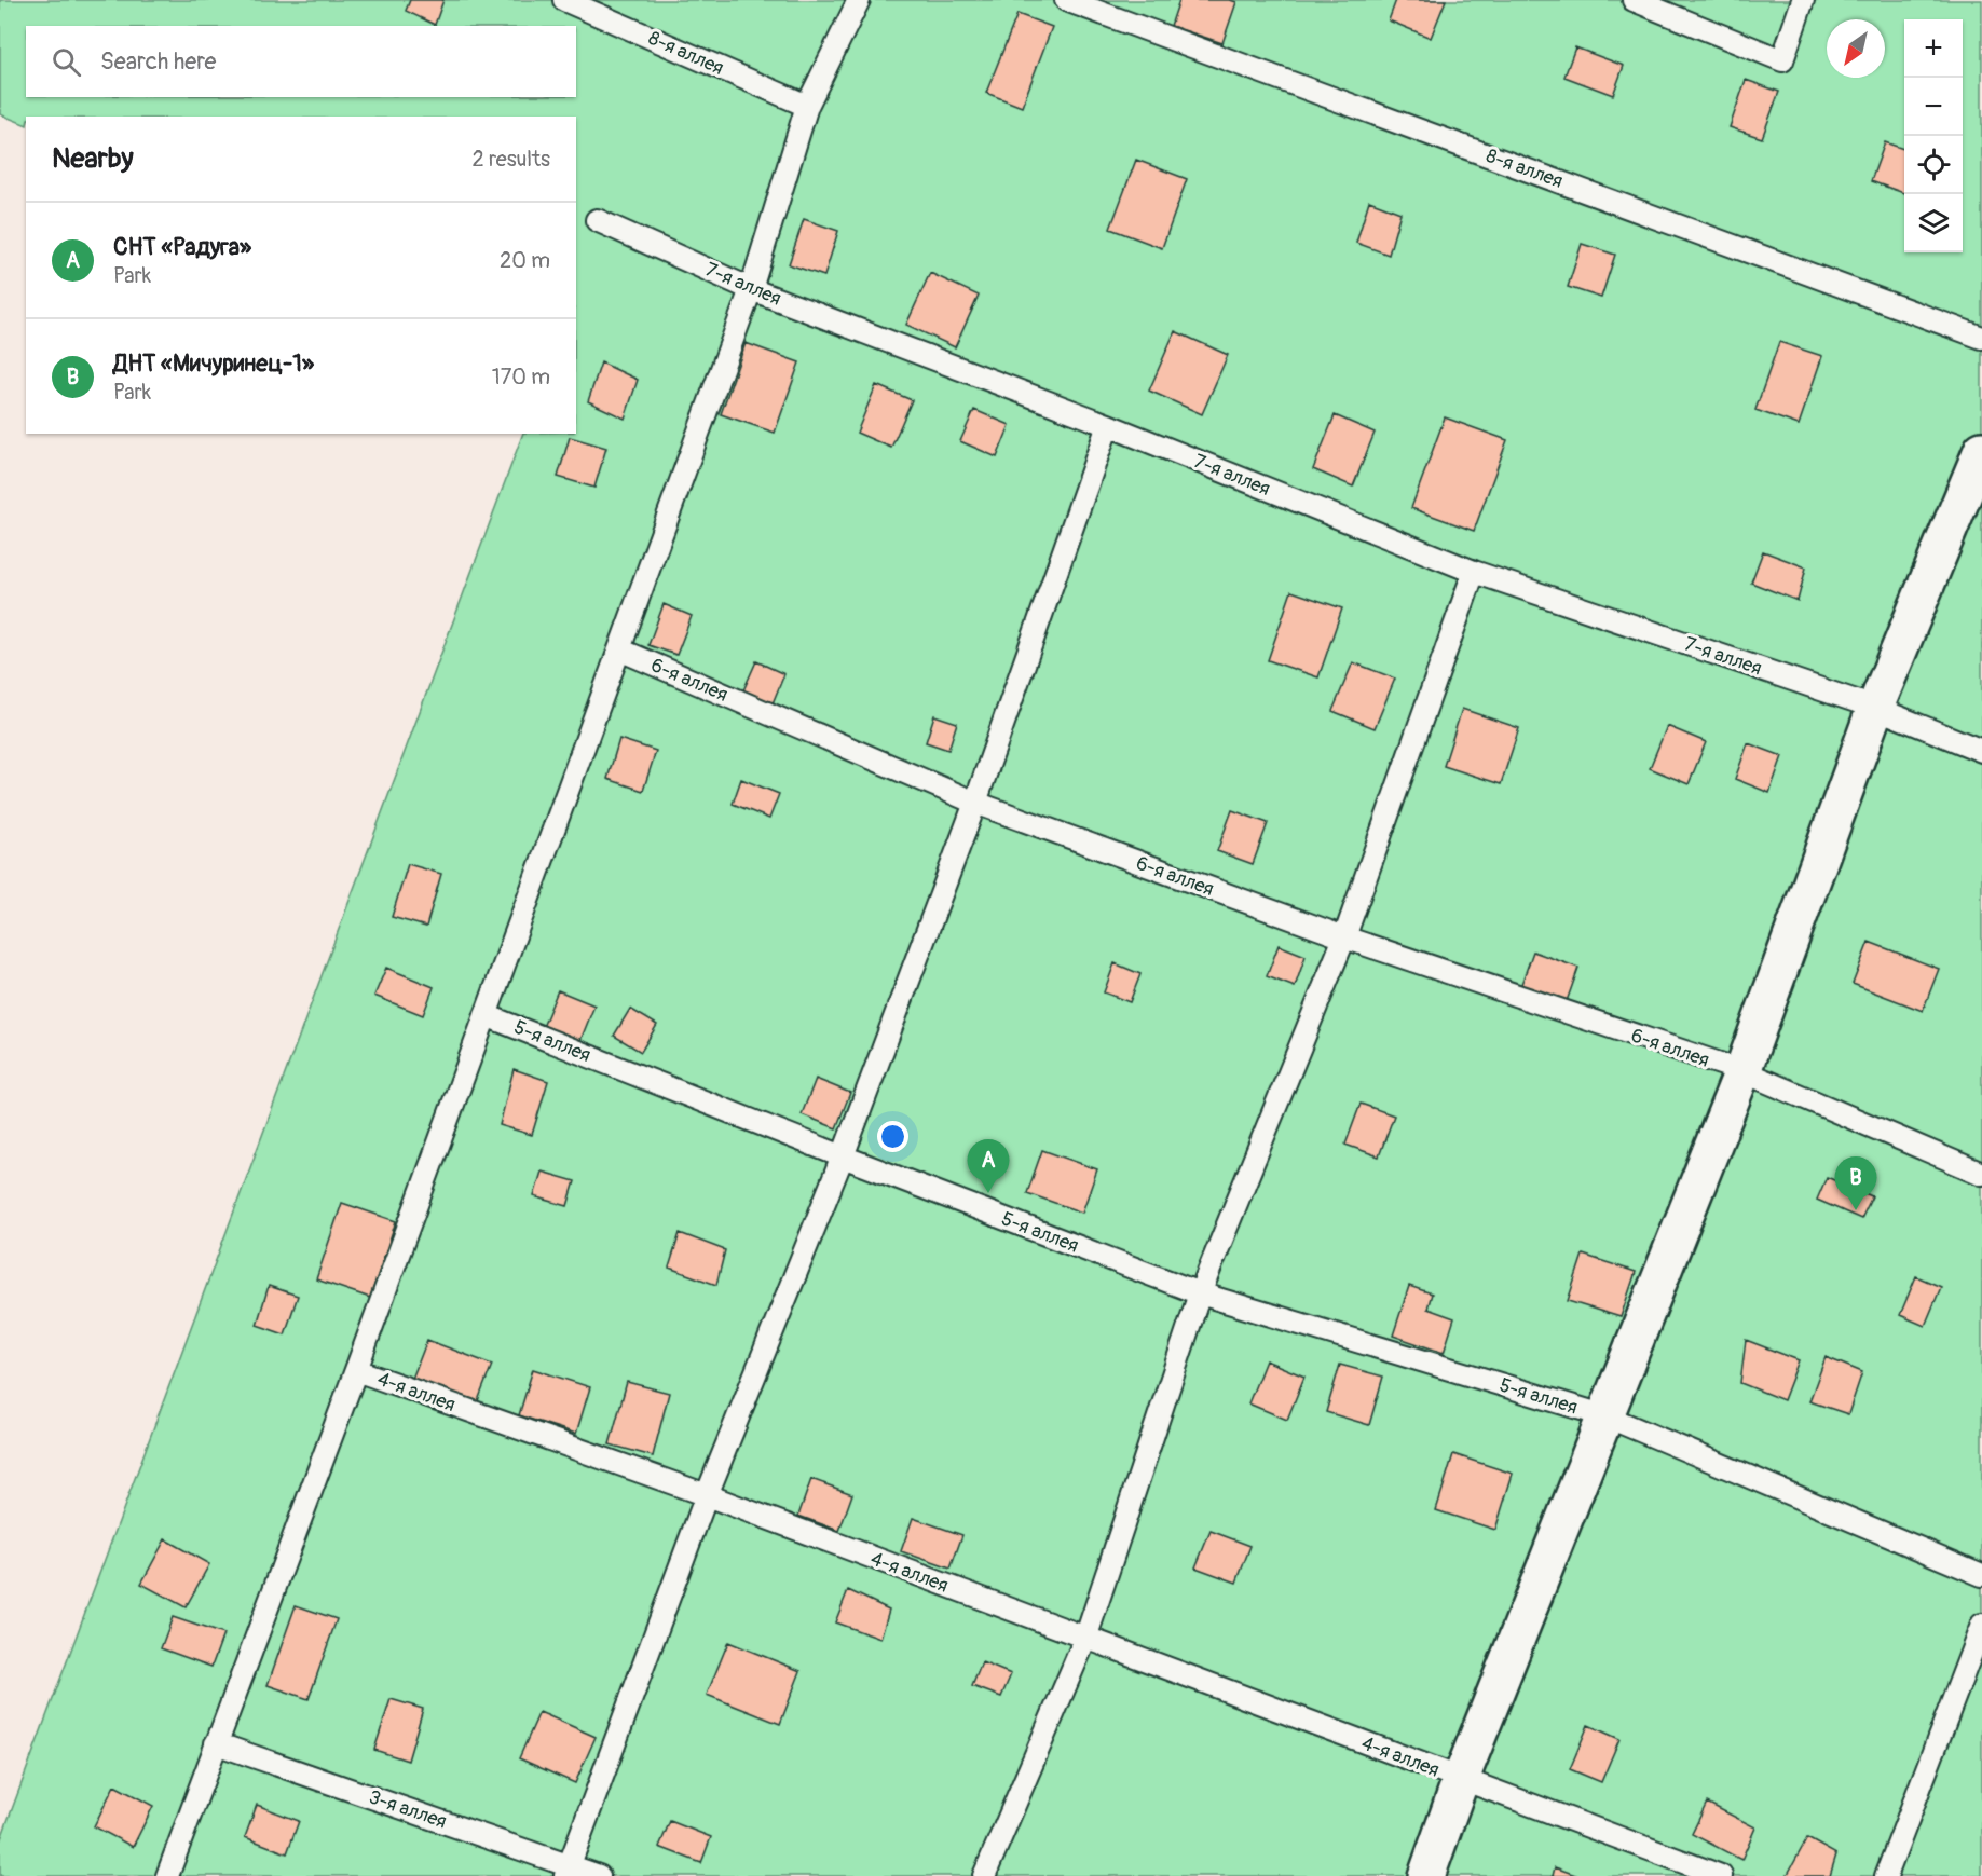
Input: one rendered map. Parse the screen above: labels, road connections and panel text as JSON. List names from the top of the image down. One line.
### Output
{"streets":{"lane":["8-я аллея","7-я аллея","6-я аллея","5-я аллея","4-я аллея","3-я аллея"]},"north":"bottom left","page":{"map_buttons":["+","−"],"search":"Search here","heading":["Nearby","2 results"],"list":[{"mark":"A","name":"СНТ «Радуга»","note":"Park","value":"20 m"},{"mark":"B","name":"ДНТ «Мичуринец-1»","note":"Park","value":"170 m"}],"pins":["A","B"]}}
